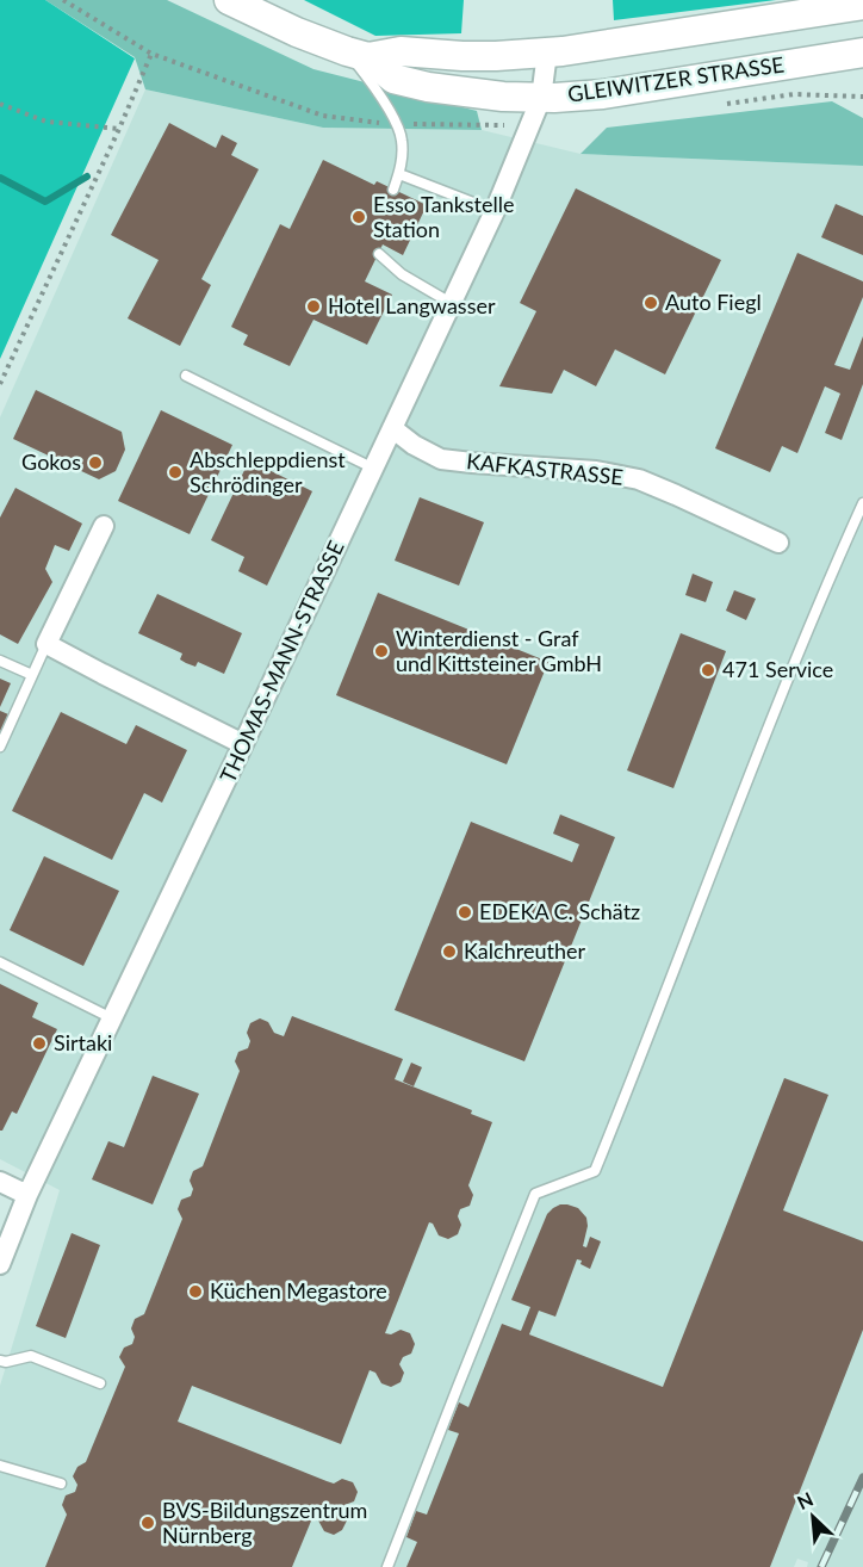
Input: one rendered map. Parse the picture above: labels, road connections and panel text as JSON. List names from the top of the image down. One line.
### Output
{"streets":{"main road":["GLEIWITZER STRASSE"],"street":["KAFKASTRASSE","THOMAS-MANN-STRASSE"]},"crossings":[["GLEIWITZER STRASSE","THOMAS-MANN-STRASSE"],["KAFKASTRASSE","THOMAS-MANN-STRASSE"]],"places":["Esso Tankstelle Station","Auto Fiegl","Hotel Langwasser","Gokos","Abschleppdienst Schrödinger","Winterdienst - Graf und Kittsteiner GmbH","471 Service","EDEKA C. Schätz","Kalchreuther","Sirtaki","Küchen Megastore","BVS-Bildungszentrum Nürnberg"],"north":"top left"}
